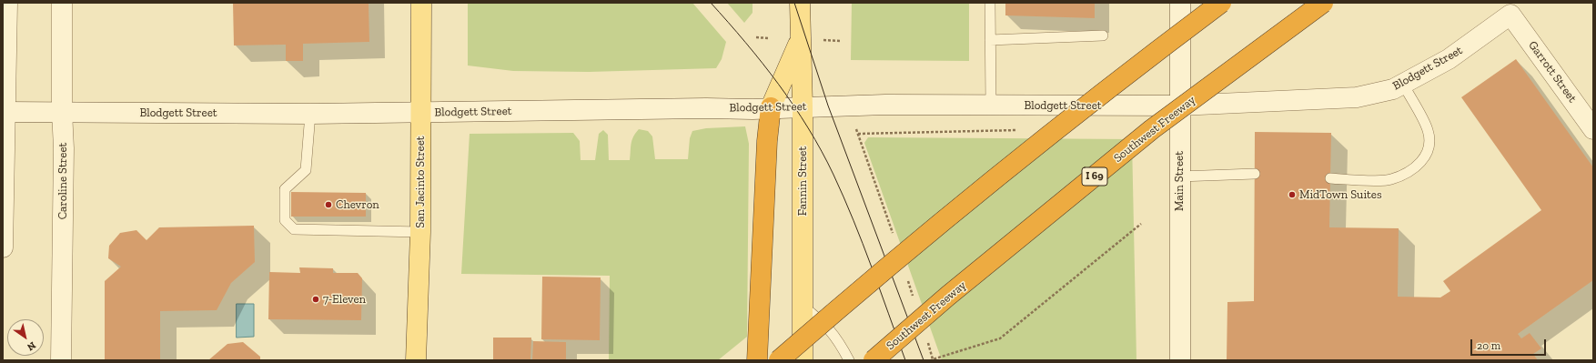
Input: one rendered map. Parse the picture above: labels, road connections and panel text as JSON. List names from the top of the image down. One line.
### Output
{"streets":{"highway":["Southwest Freeway","I 69"],"main road":["Fannin Street","San Jacinto Street"],"street":["Blodgett Street","Garrott Street","Caroline Street","Main Street"]},"crossings":[["Blodgett Street","Garrott Street"],["Blodgett Street","Caroline Street"],["Blodgett Street","Fannin Street"],["Blodgett Street","Main Street"],["Blodgett Street","San Jacinto Street"]],"places":["MidTown Suites","Chevron","7-Eleven"],"scale_bar":"20 m","north":"bottom right"}
